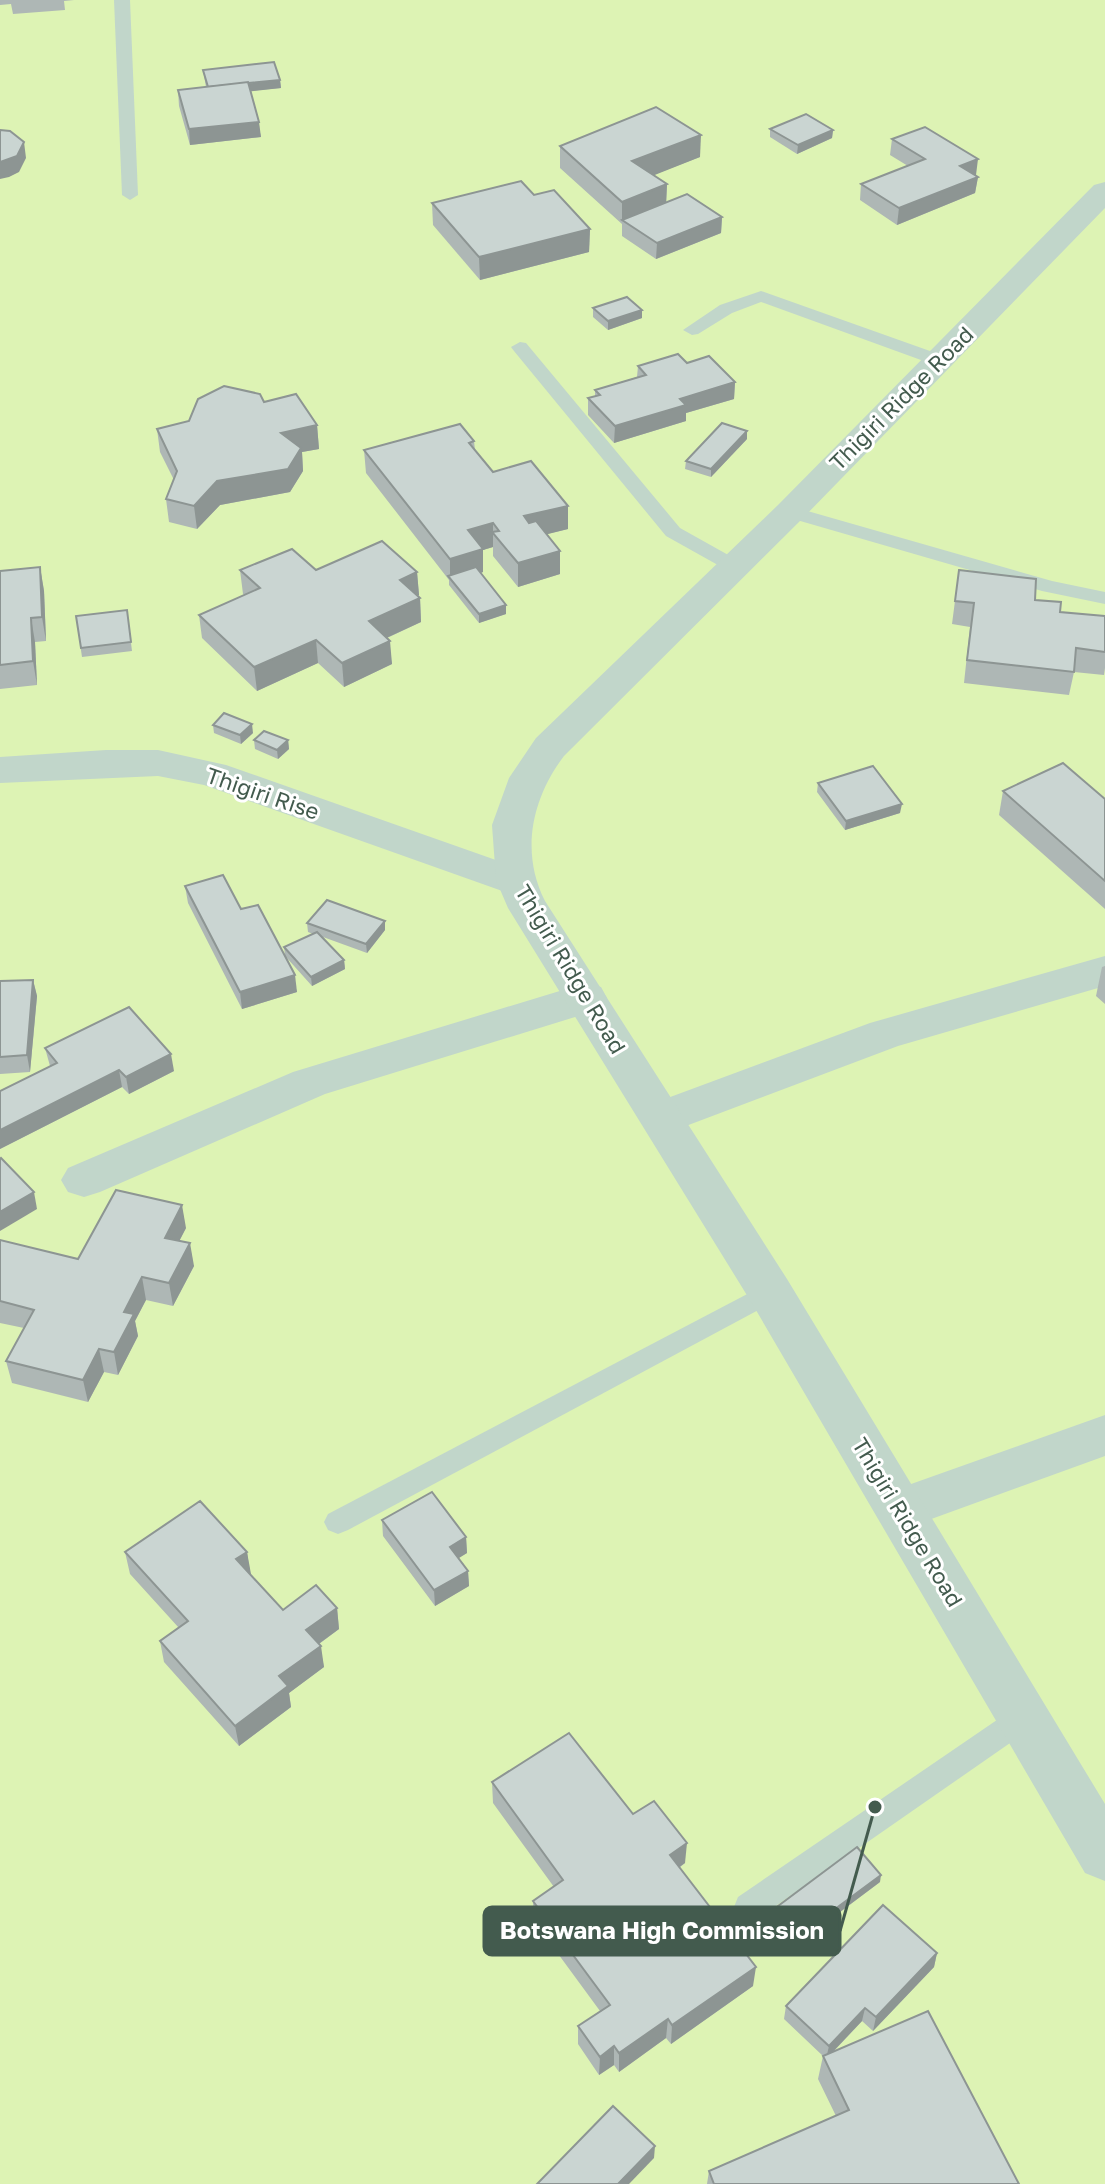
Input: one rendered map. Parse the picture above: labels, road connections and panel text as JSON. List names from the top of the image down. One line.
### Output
{"streets":{"street":["Thigiri Ridge Road","Thigiri Rise"]},"crossings":[["Thigiri Ridge Road","Thigiri Rise"]],"places":["Botswana High Commission"]}
